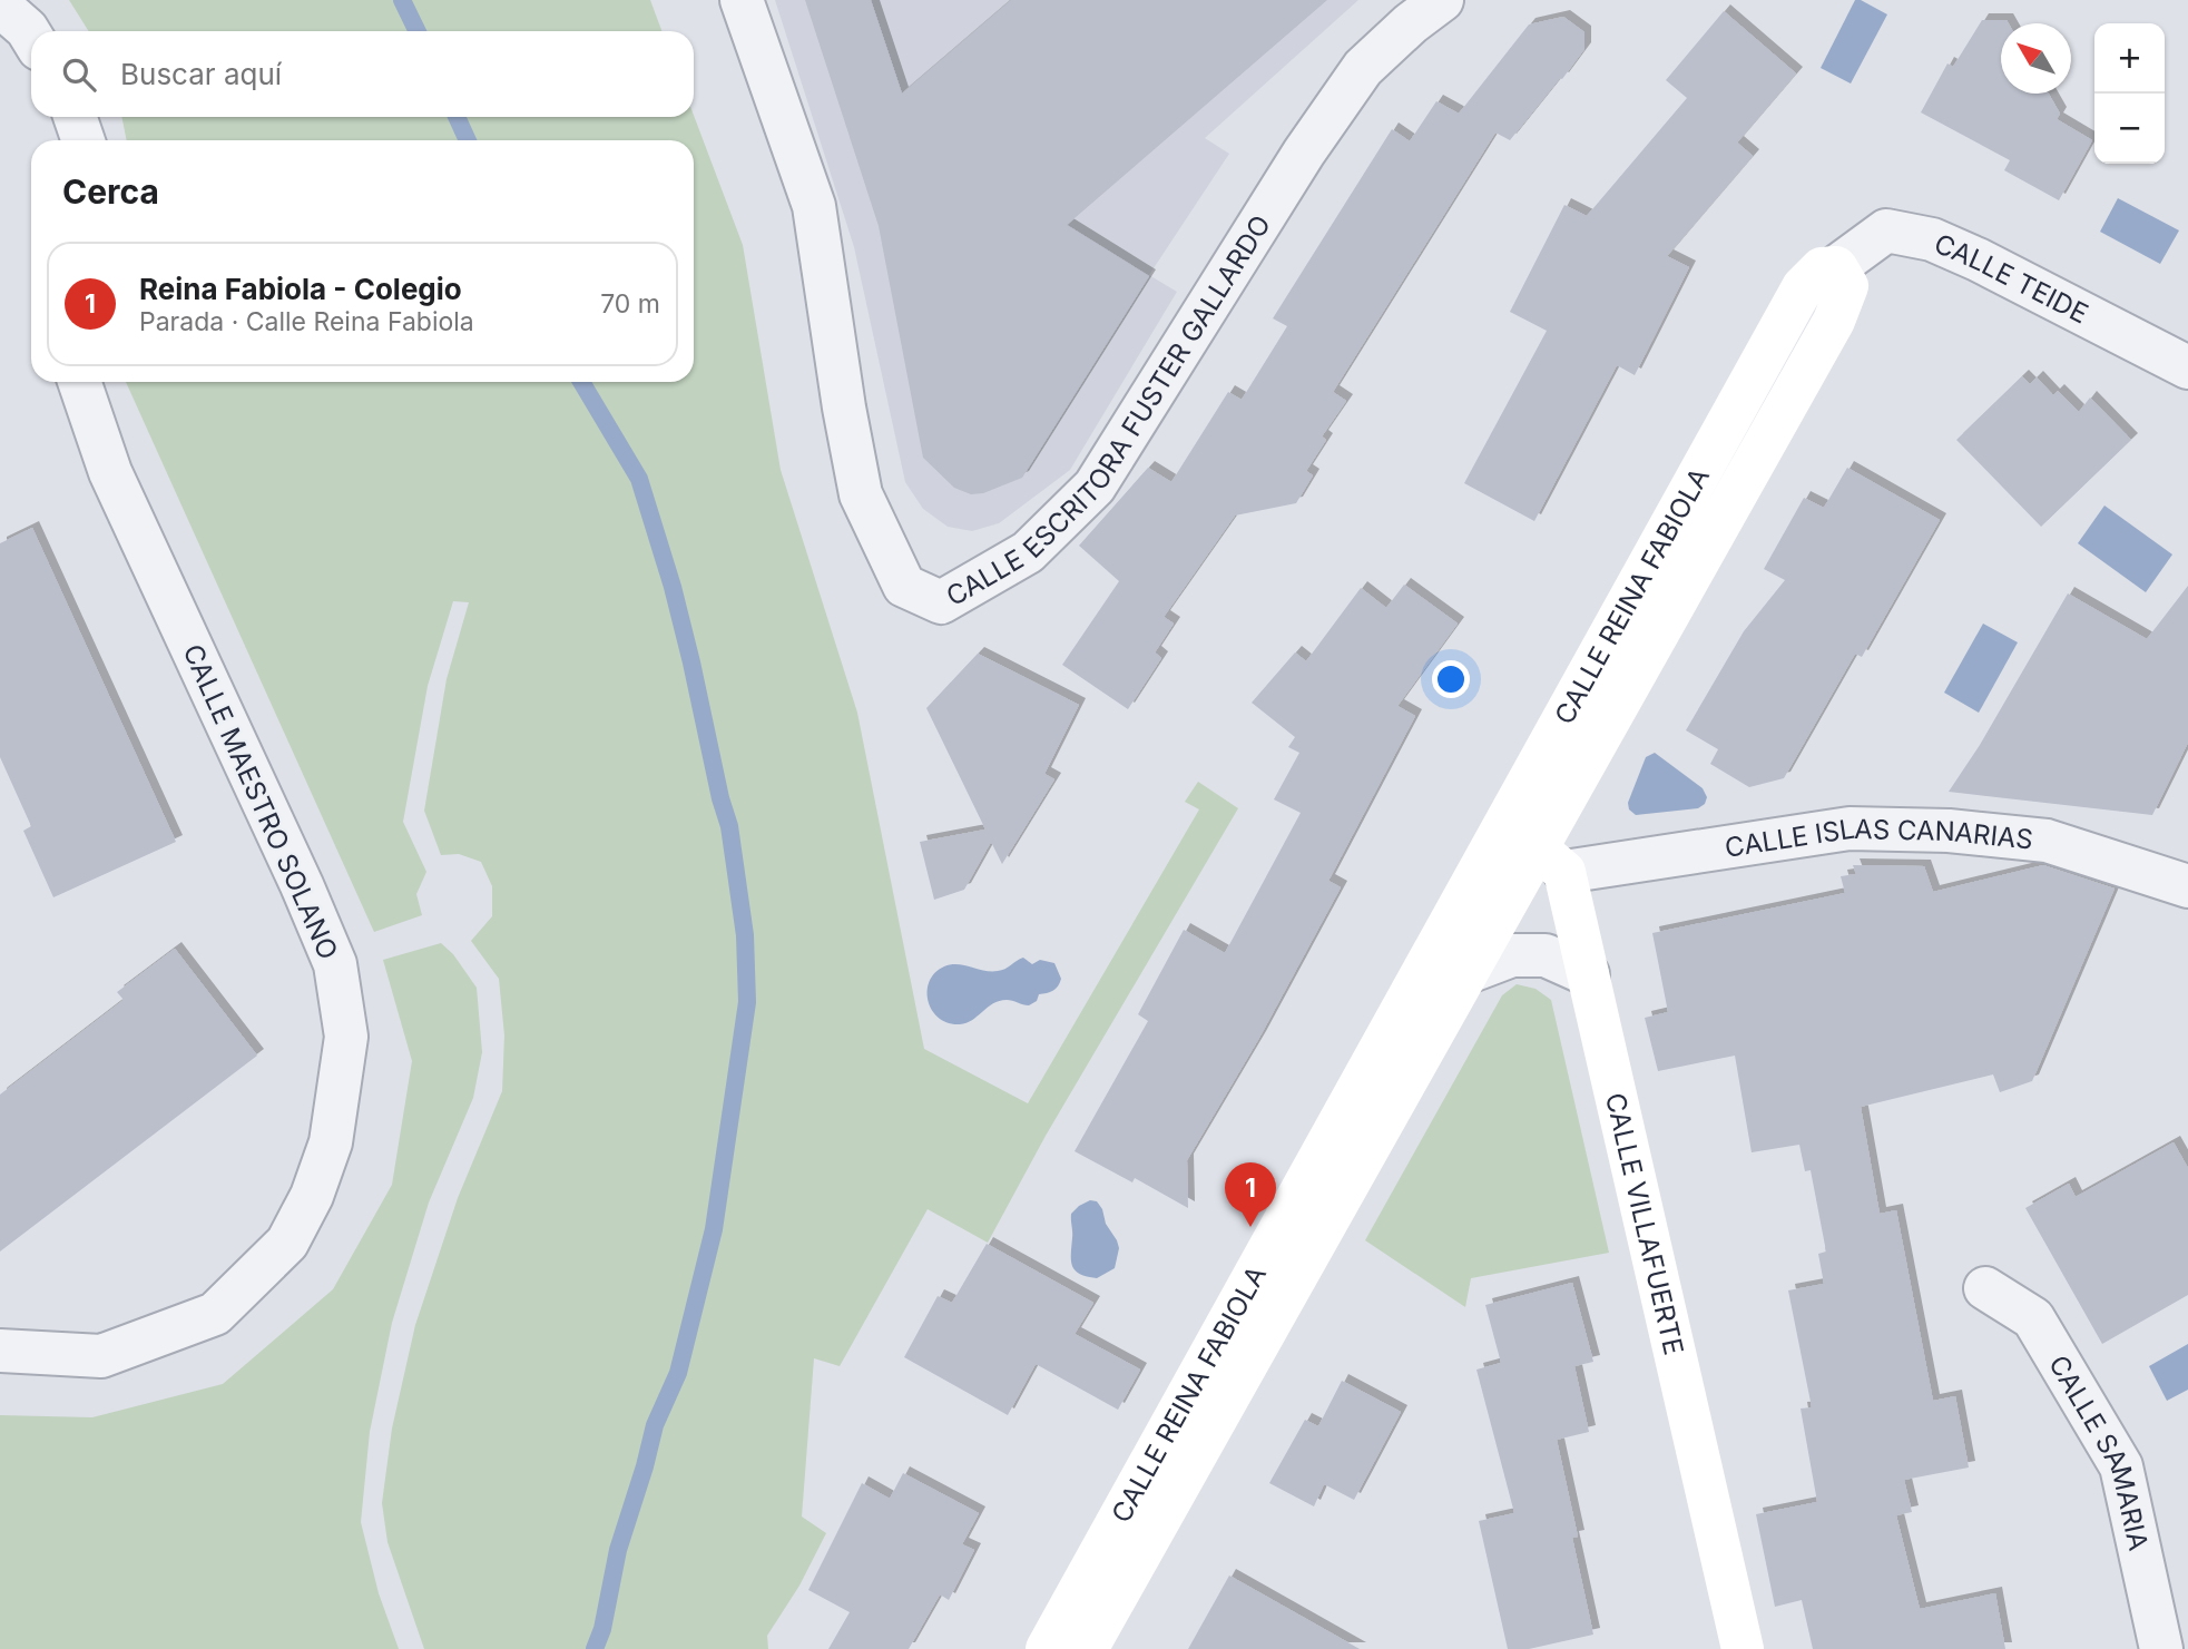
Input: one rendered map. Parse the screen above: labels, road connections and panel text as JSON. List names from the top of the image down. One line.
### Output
{"streets":{"street":["CALLE TEIDE","CALLE ESCRITORA FUSTER GALLARDO","CALLE REINA FABIOLA","CALLE MAESTRO SOLANO","CALLE ISLAS CANARIAS","CALLE VILLAFUERTE","CALLE SAMARIA"]},"crossings":[["CALLE TEIDE","CALLE REINA FABIOLA"],["CALLE REINA FABIOLA","CALLE ISLAS CANARIAS"],["CALLE REINA FABIOLA","CALLE VILLAFUERTE"],["CALLE ISLAS CANARIAS","CALLE VILLAFUERTE"]],"north":"top left","page":{"map_buttons":["+","−"],"search":"Buscar aquí","heading":"Cerca","list":[{"mark":"1","name":"Reina Fabiola - Colegio","note":"Parada · Calle Reina Fabiola","value":"70 m"}],"pins":"1"}}
